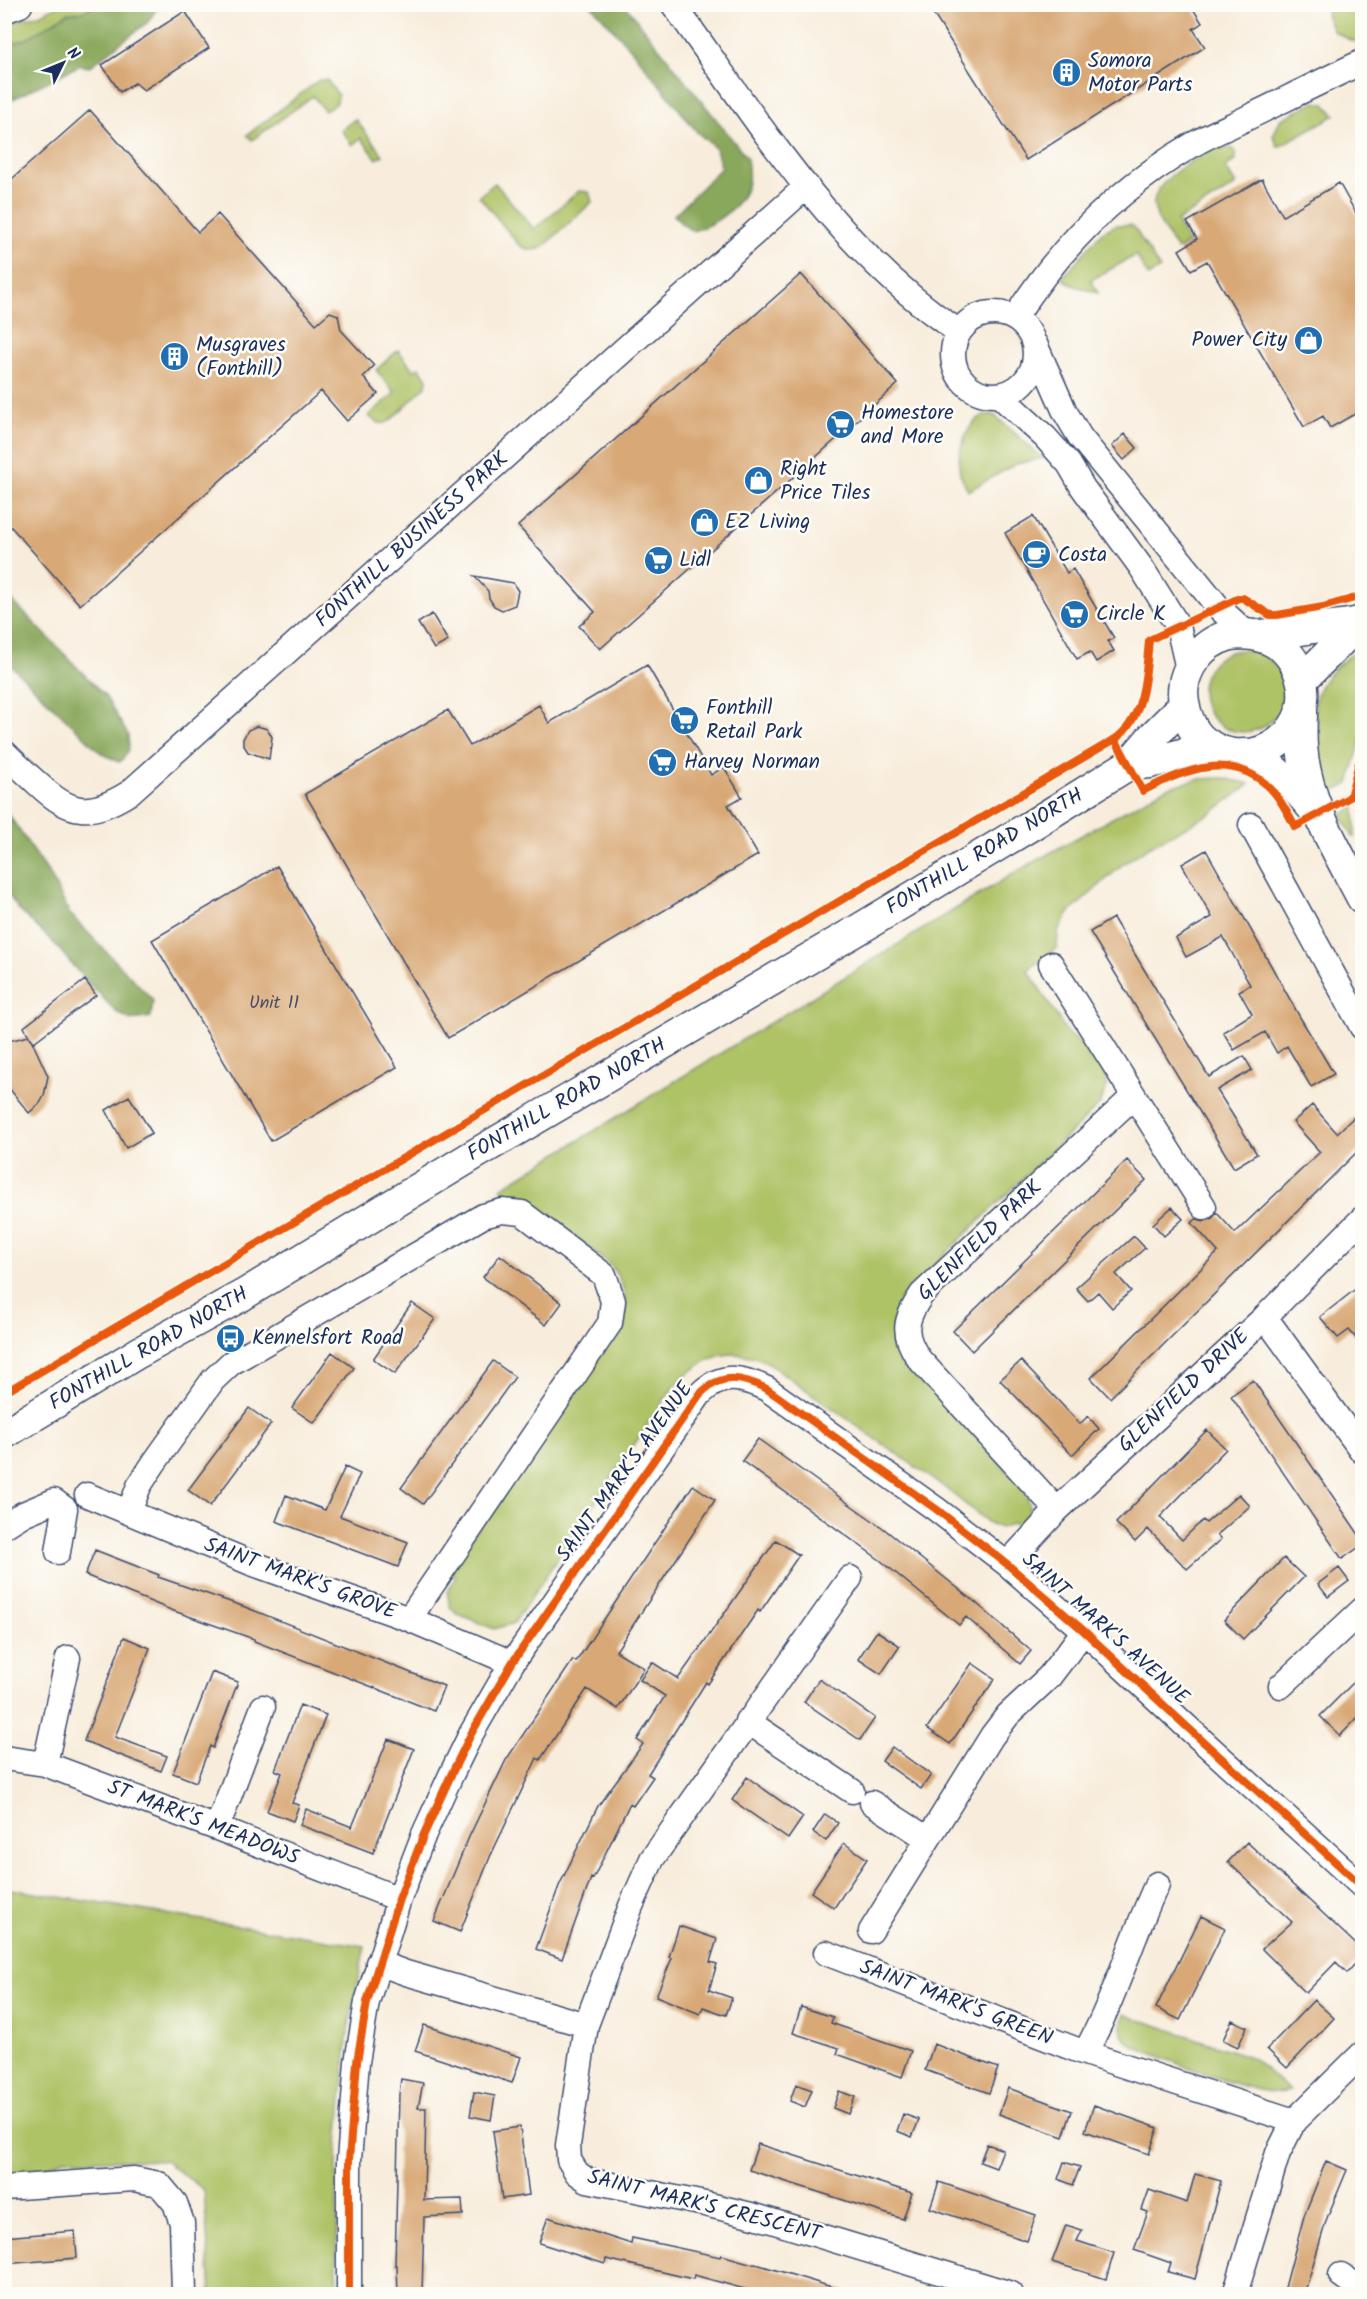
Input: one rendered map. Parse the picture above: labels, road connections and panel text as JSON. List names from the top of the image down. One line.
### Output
{"streets":{"main road":["FONTHILL ROAD NORTH"],"street":["FONTHILL BUSINESS PARK","GLENFIELD PARK","GLENFIELD DRIVE","SAINT MARK'S AVENUE","SAINT MARK'S GROVE","ST MARK'S MEADOWS","SAINT MARK'S GREEN","SAINT MARK'S CRESCENT"]},"crossings":[["GLENFIELD PARK","GLENFIELD DRIVE"],["GLENFIELD DRIVE","SAINT MARK'S AVENUE"],["SAINT MARK'S AVENUE","SAINT MARK'S GROVE"],["SAINT MARK'S AVENUE","ST MARK'S MEADOWS"]],"places":{"building":["Somora Motor Parts","Musgraves (Fonthill)"],"shop":["Power City","Right Price Tiles","EZ Living"],"supermarket":["Homestore and More","Lidl","Circle K","Fonthill Retail Park","Harvey Norman"],"cafe":["Costa"],"bus stop":["Kennelsfort Road"]},"house_numbers":["Unit 11"],"north":"top right"}
